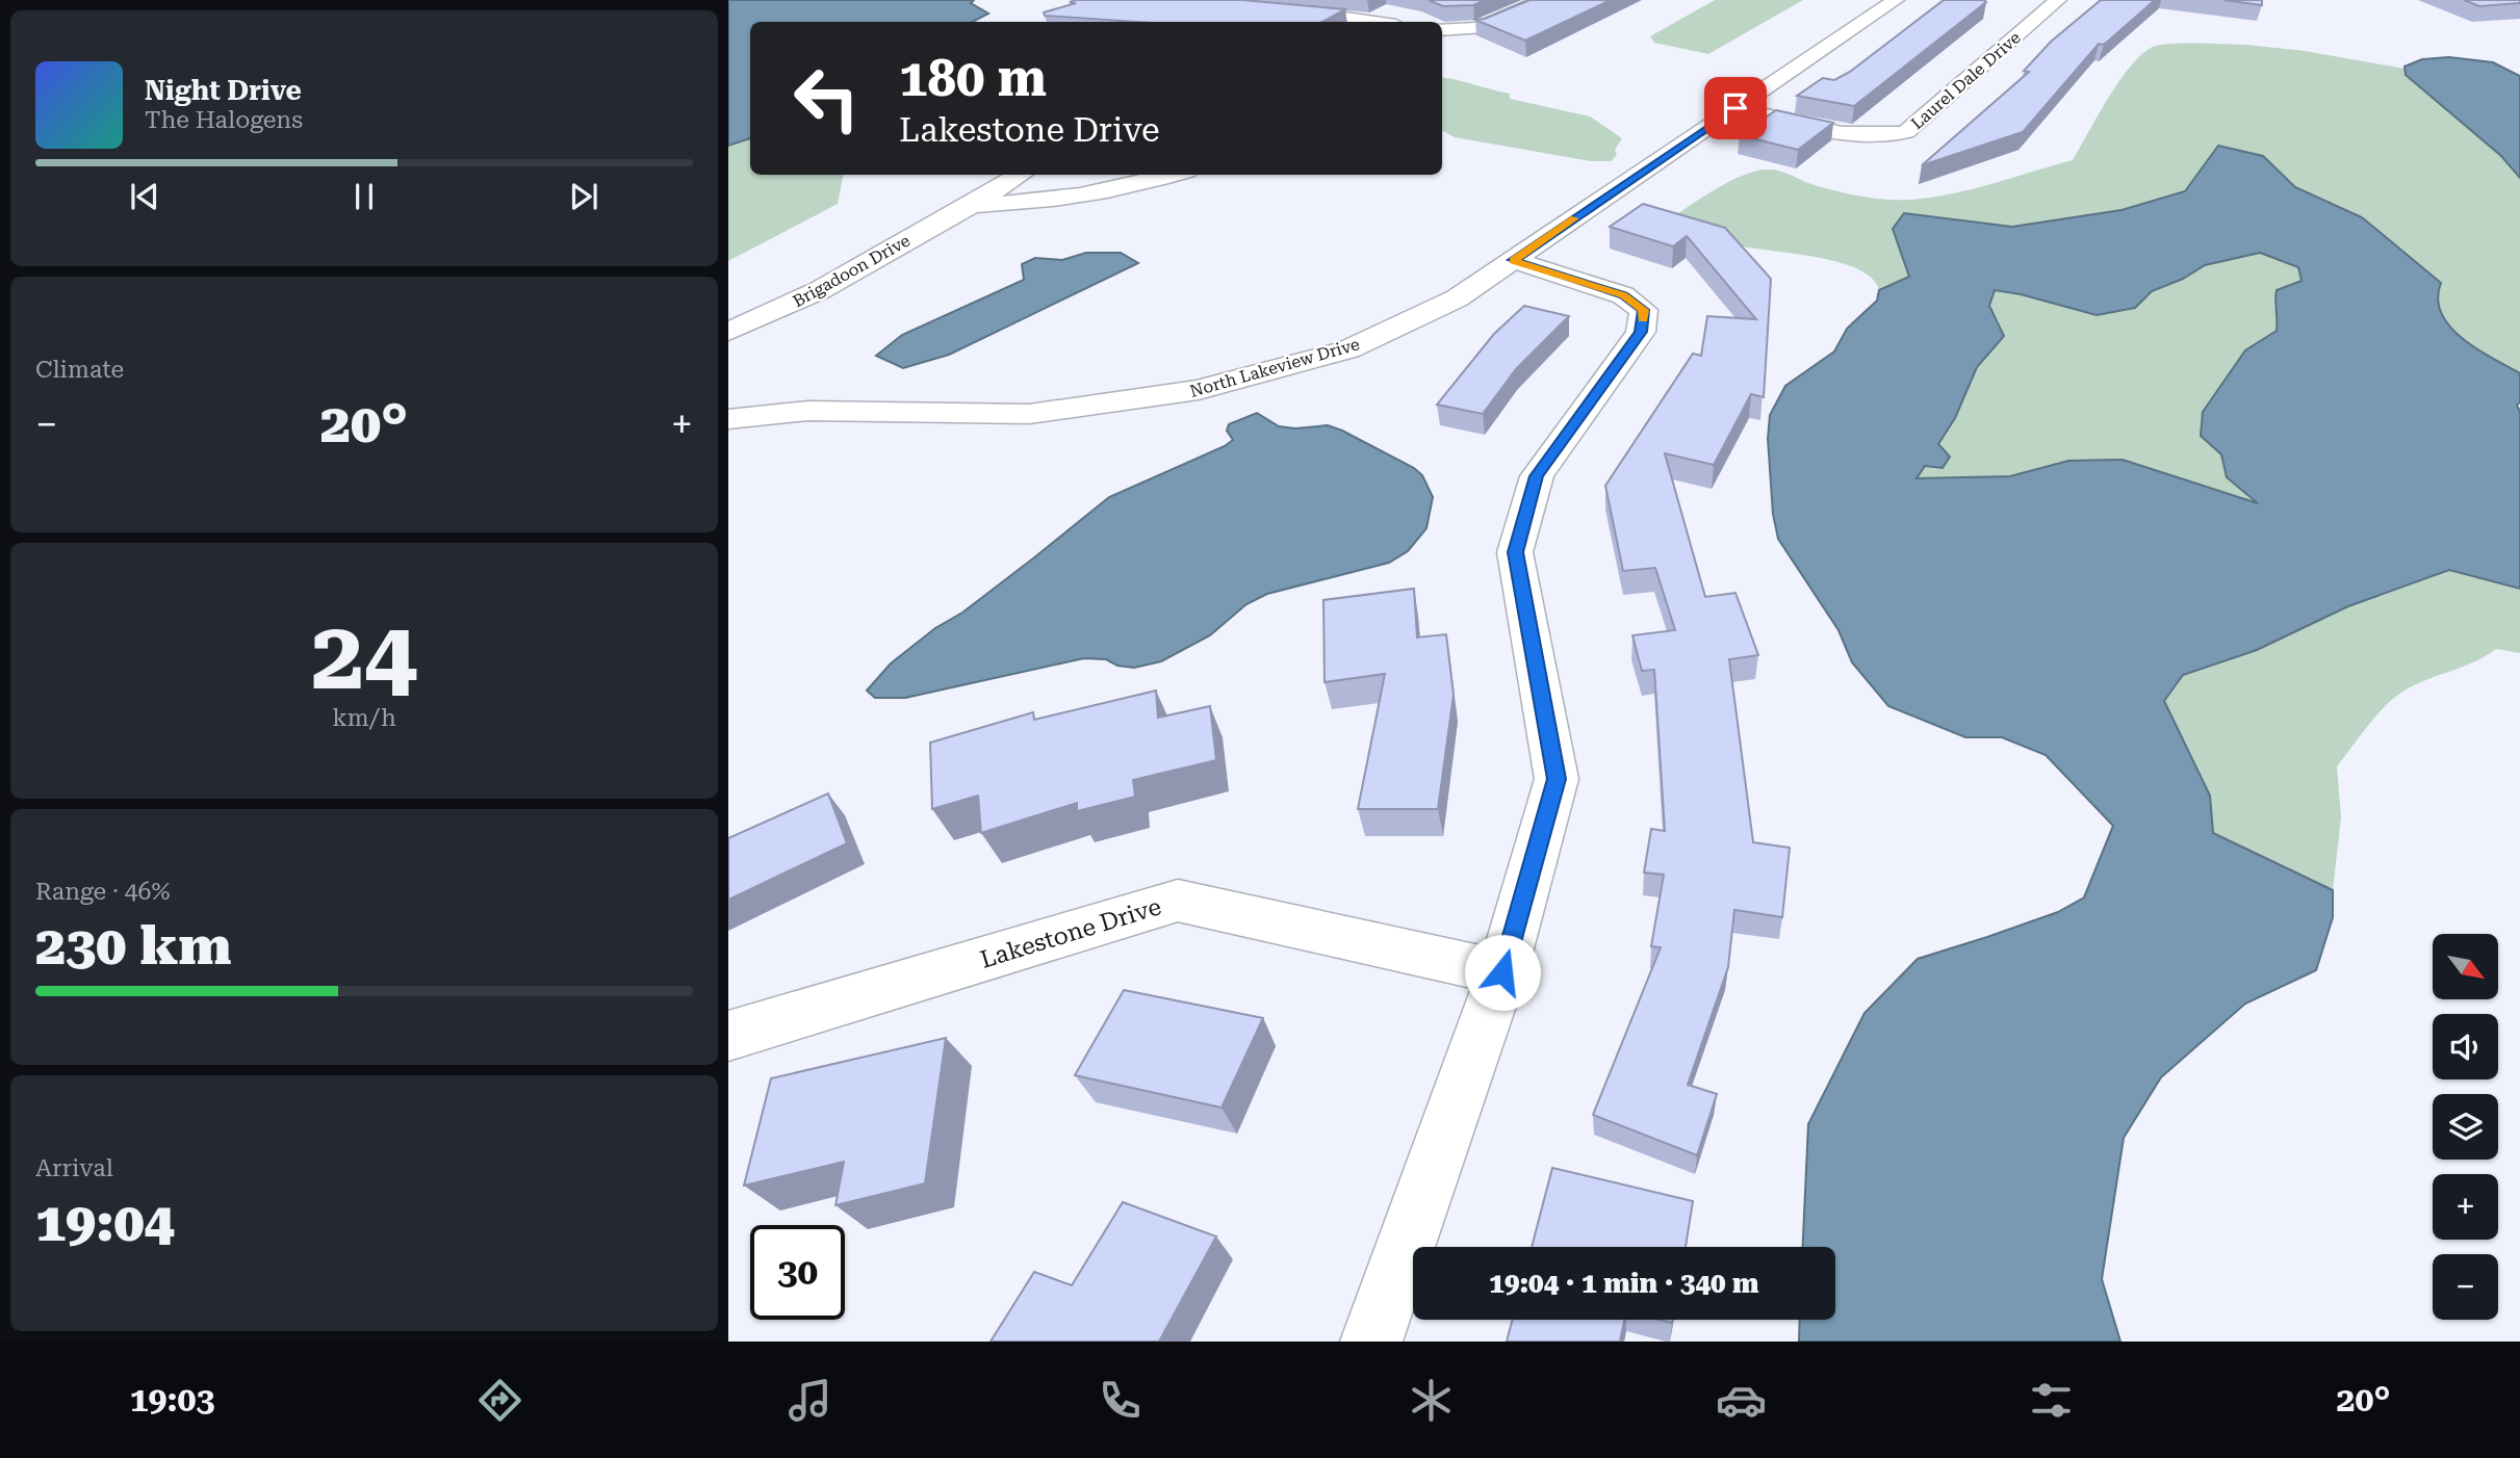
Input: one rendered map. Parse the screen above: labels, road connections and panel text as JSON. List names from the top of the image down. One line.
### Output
{"streets":{"street":["Laurel Dale Drive","Brigadoon Drive","North Lakeview Drive","Lakestone Drive"]},"crossings":[["Laurel Dale Drive","North Lakeview Drive"]],"north":"bottom right","page":{"turn":["180 m","Lakestone Drive"],"song":["Night Drive","The Halogens"],"tile":["Climate",["24","km/h"],["Range · 46%","230 km"],["Arrival","19:04"]],"heat":["−","20°","+"],"map_buttons":["+","−"],"limit":"30","trip":"19:04 · 1 min · 340 m","tabs":["19:03","20°"]}}
